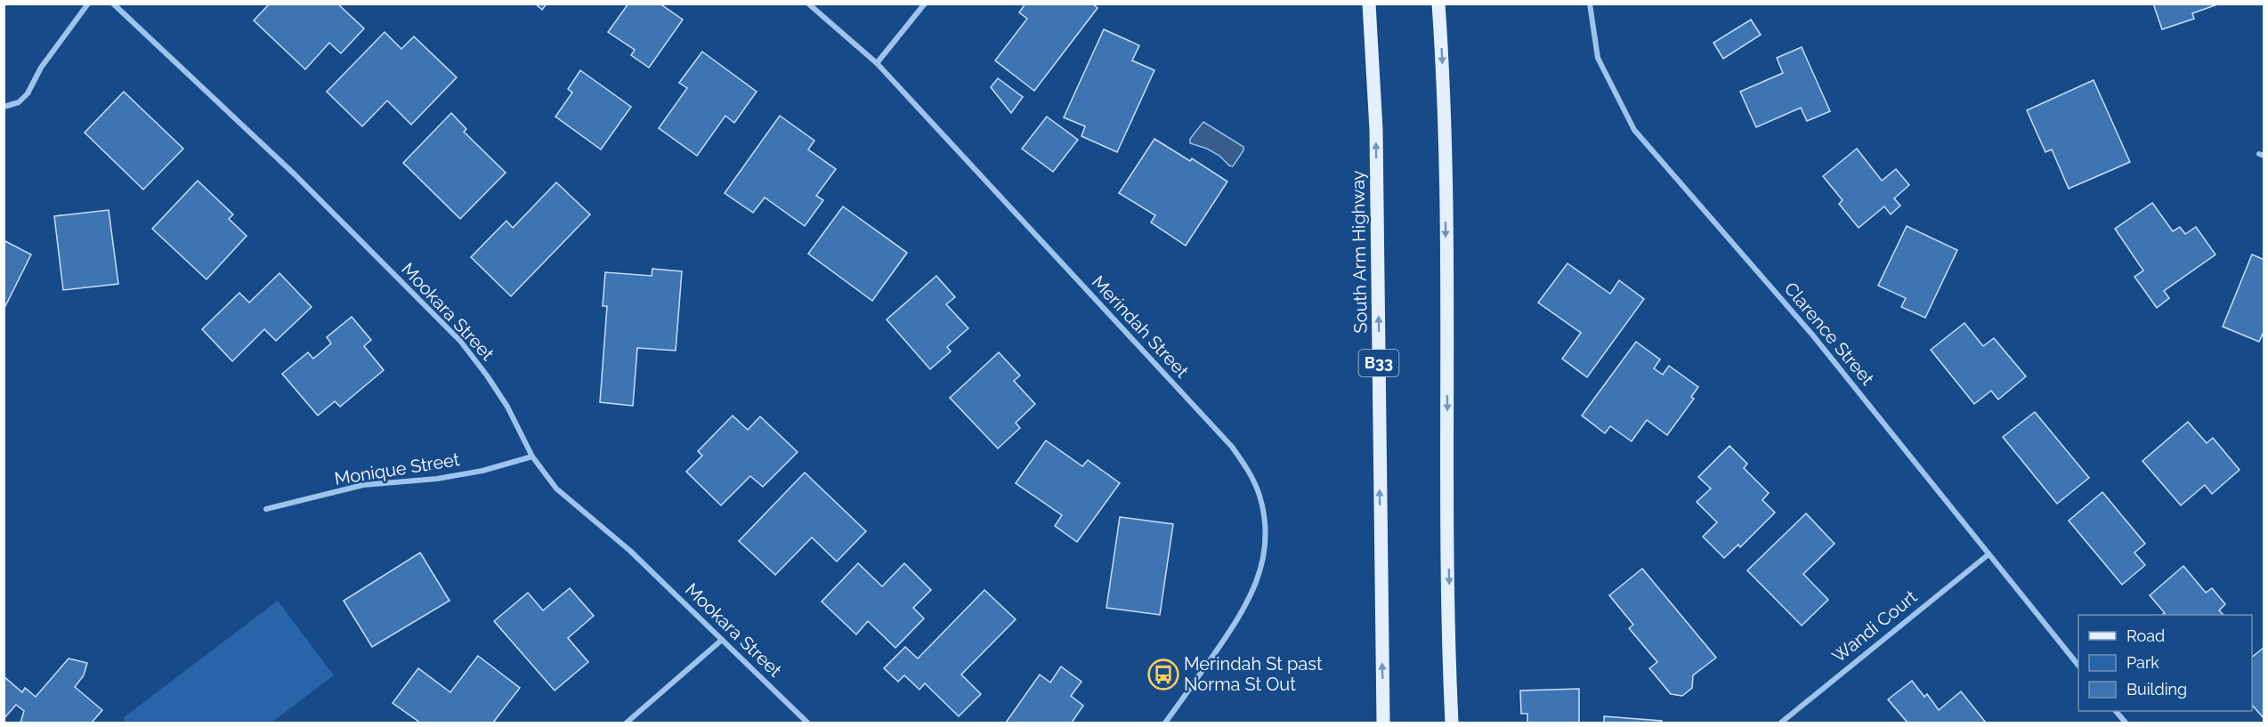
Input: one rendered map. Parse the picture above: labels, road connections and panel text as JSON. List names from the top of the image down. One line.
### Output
{"streets":{"main road":["South Arm Highway","B33"],"street":["Mookara Street","Merindah Street","Clarence Street","Monique Street","Wandi Court"]},"crossings":[["Mookara Street","Monique Street"],["Clarence Street","Wandi Court"]],"places":{"bus stop":["Merindah St past Norma St Out"]},"legend":["Road","Park","Building"]}
